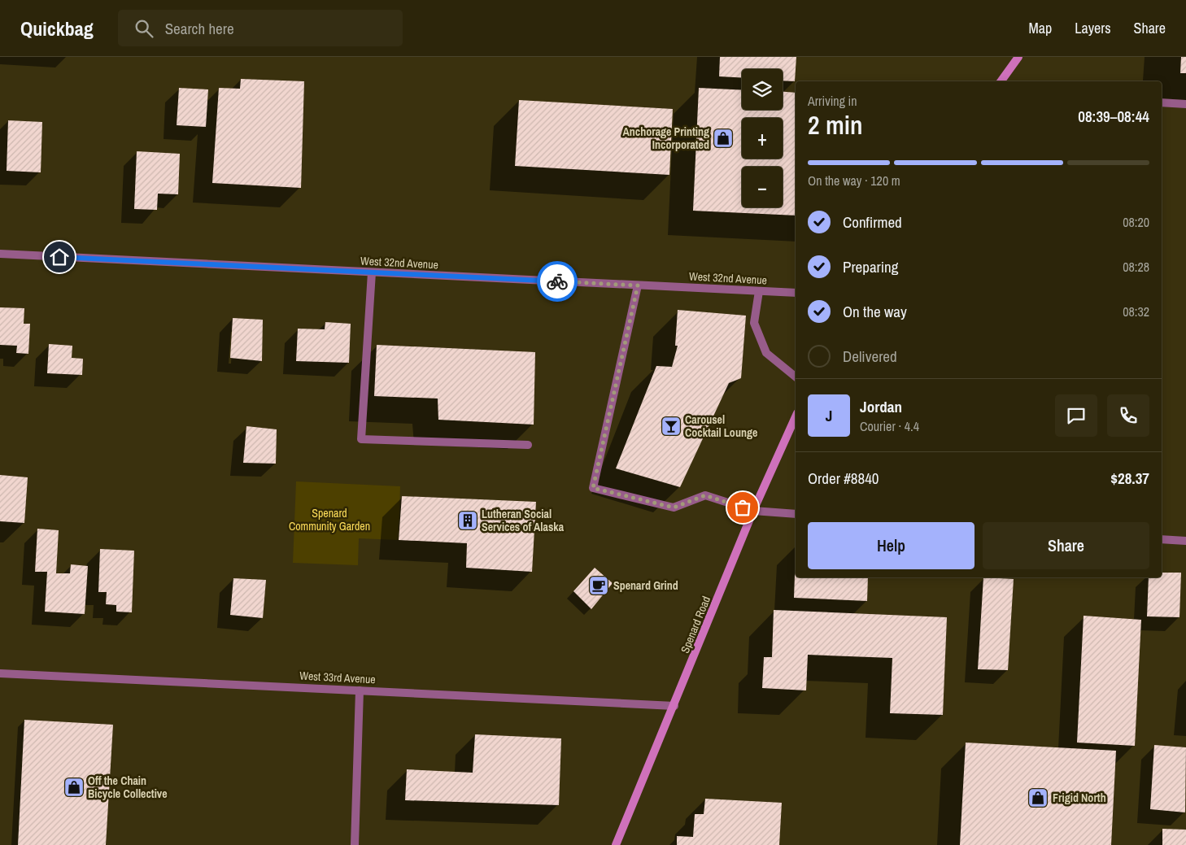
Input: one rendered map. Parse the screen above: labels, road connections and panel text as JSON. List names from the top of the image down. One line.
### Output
{"streets":{"main road":["Spenard Road"],"street":["West 32nd Avenue","West 33rd Avenue"]},"crossings":[["Spenard Road","West 33rd Avenue"]],"parks":["Spenard Community Garden"],"places":{"shop":["Anchorage Printing Incorporated","Off the Chain Bicycle Collective","Frigid North"],"bar":["Carousel Cocktail Lounge"],"building":["Lutheran Social Services of Alaska"],"cafe":["Spenard Grind"]},"page":{"header":"Quickbag","search":"Search here","nav":["Map","Layers","Share"],"map_buttons":["+","−"],"heading":["2 min","Arriving in","08:39–08:44"],"panel":["Jordan","Courier · 4.4","Order #8840","$28.37"],"bar":"On the way · 120 m","list":[["Confirmed","08:20"],["Preparing","08:28"],["On the way","08:32"],"Delivered"],"round":"J","buttons":["Help","Share"]}}
